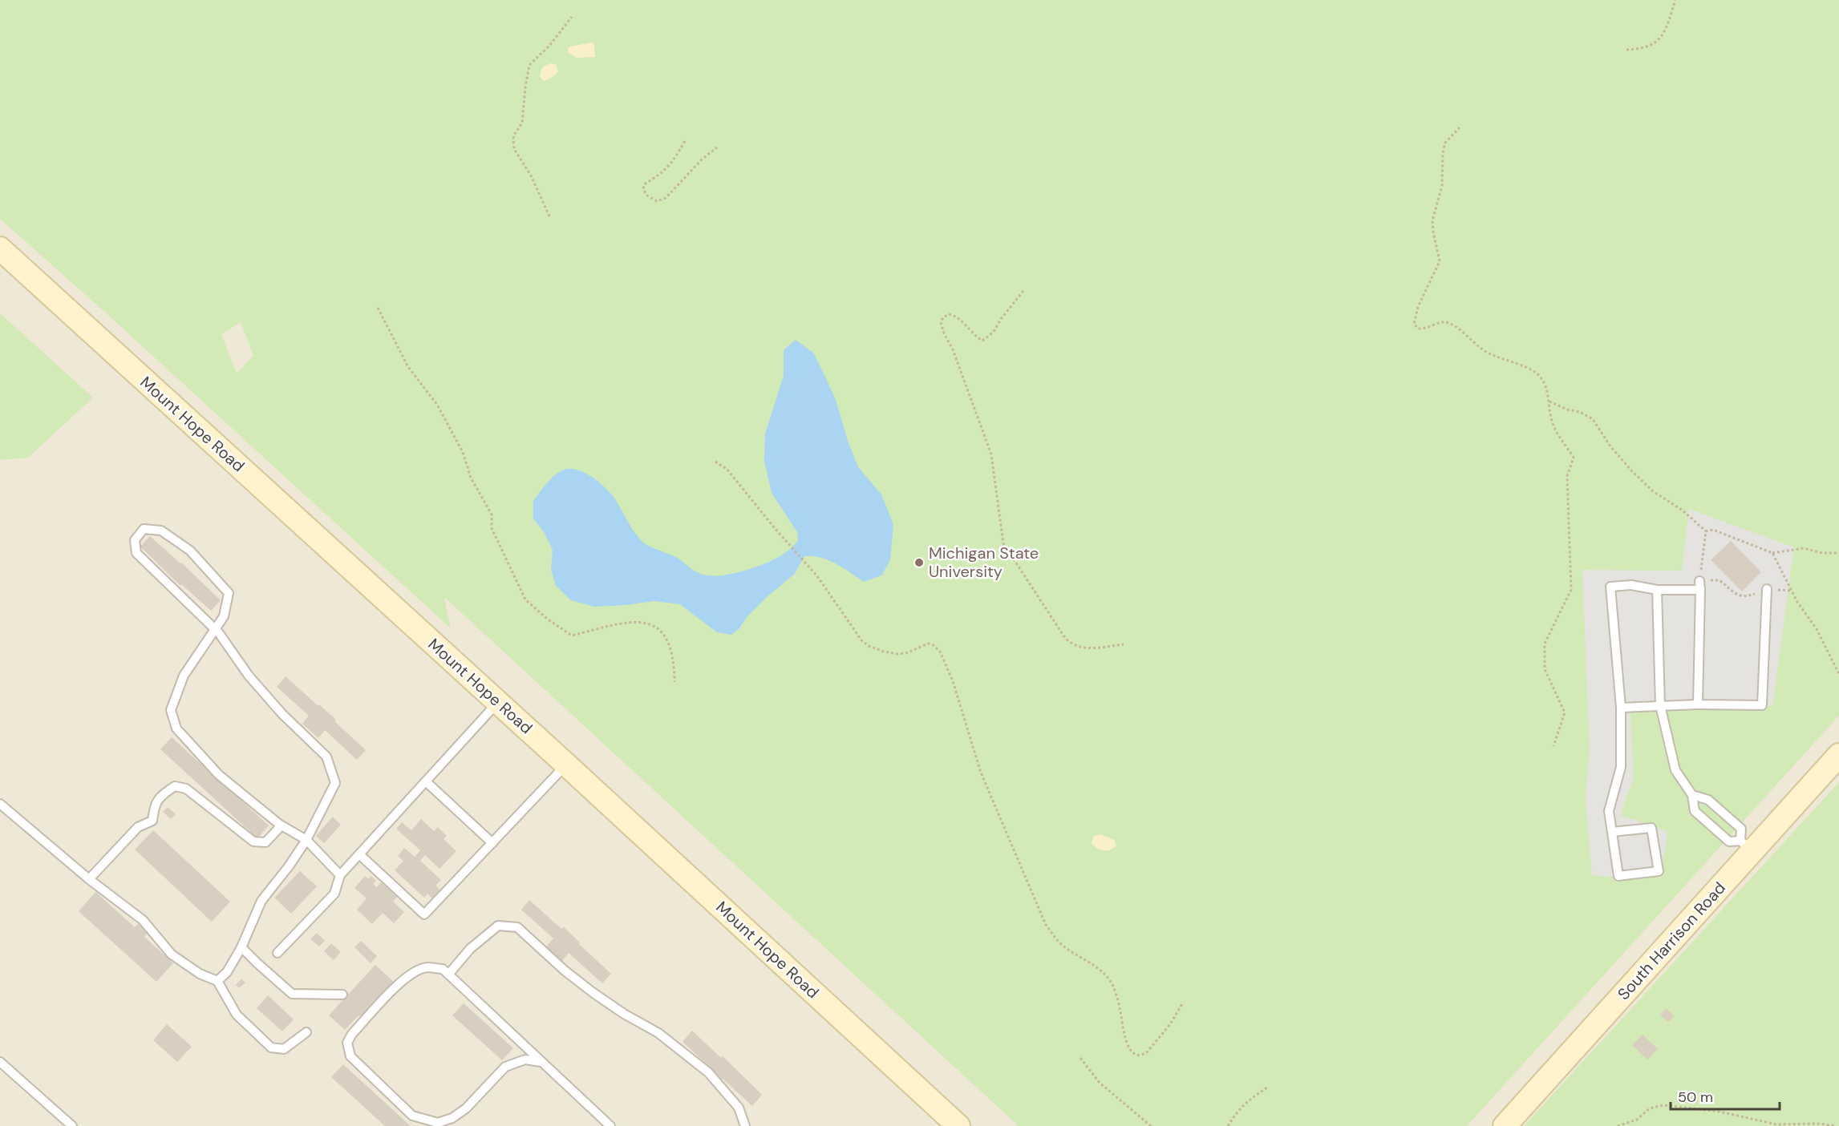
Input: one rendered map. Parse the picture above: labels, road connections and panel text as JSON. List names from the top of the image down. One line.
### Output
{"streets":{"street":["Mount Hope Road","South Harrison Road"]},"places":["Michigan State University"],"scale_bar":"50 m"}
